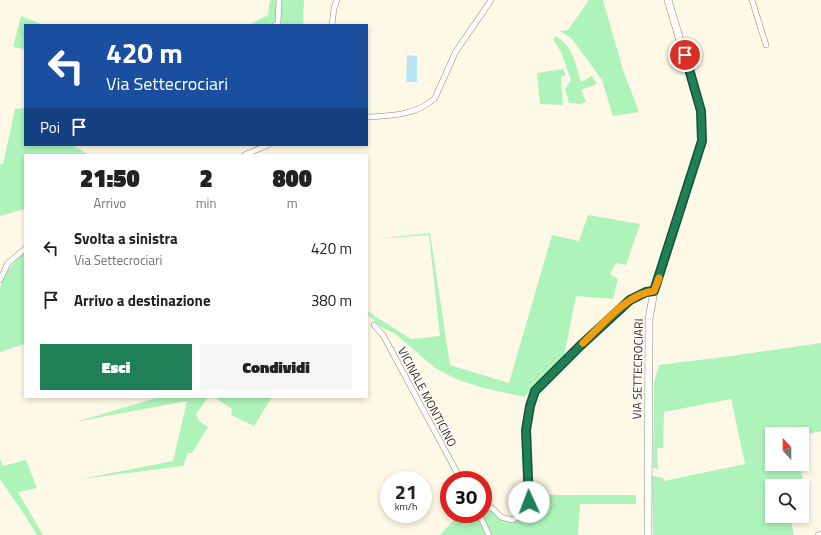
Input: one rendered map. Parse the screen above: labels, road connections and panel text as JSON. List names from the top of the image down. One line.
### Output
{"streets":{"main road":["VIA SETTECROCIARI"],"street":["VICINALE MONTICINO"]},"north":"top","page":{"turn":["420 m","Via Settecrociari"],"then":"Poi","eta":["21:50","Arrivo","2","min","800","m"],"list":[{"name":"Svolta a sinistra","note":"Via Settecrociari","value":"420 m"},{"name":"Arrivo a destinazione","value":"380 m"}],"buttons":["Esci","Condividi"],"speed":"21 km/h","limit":"30"}}
